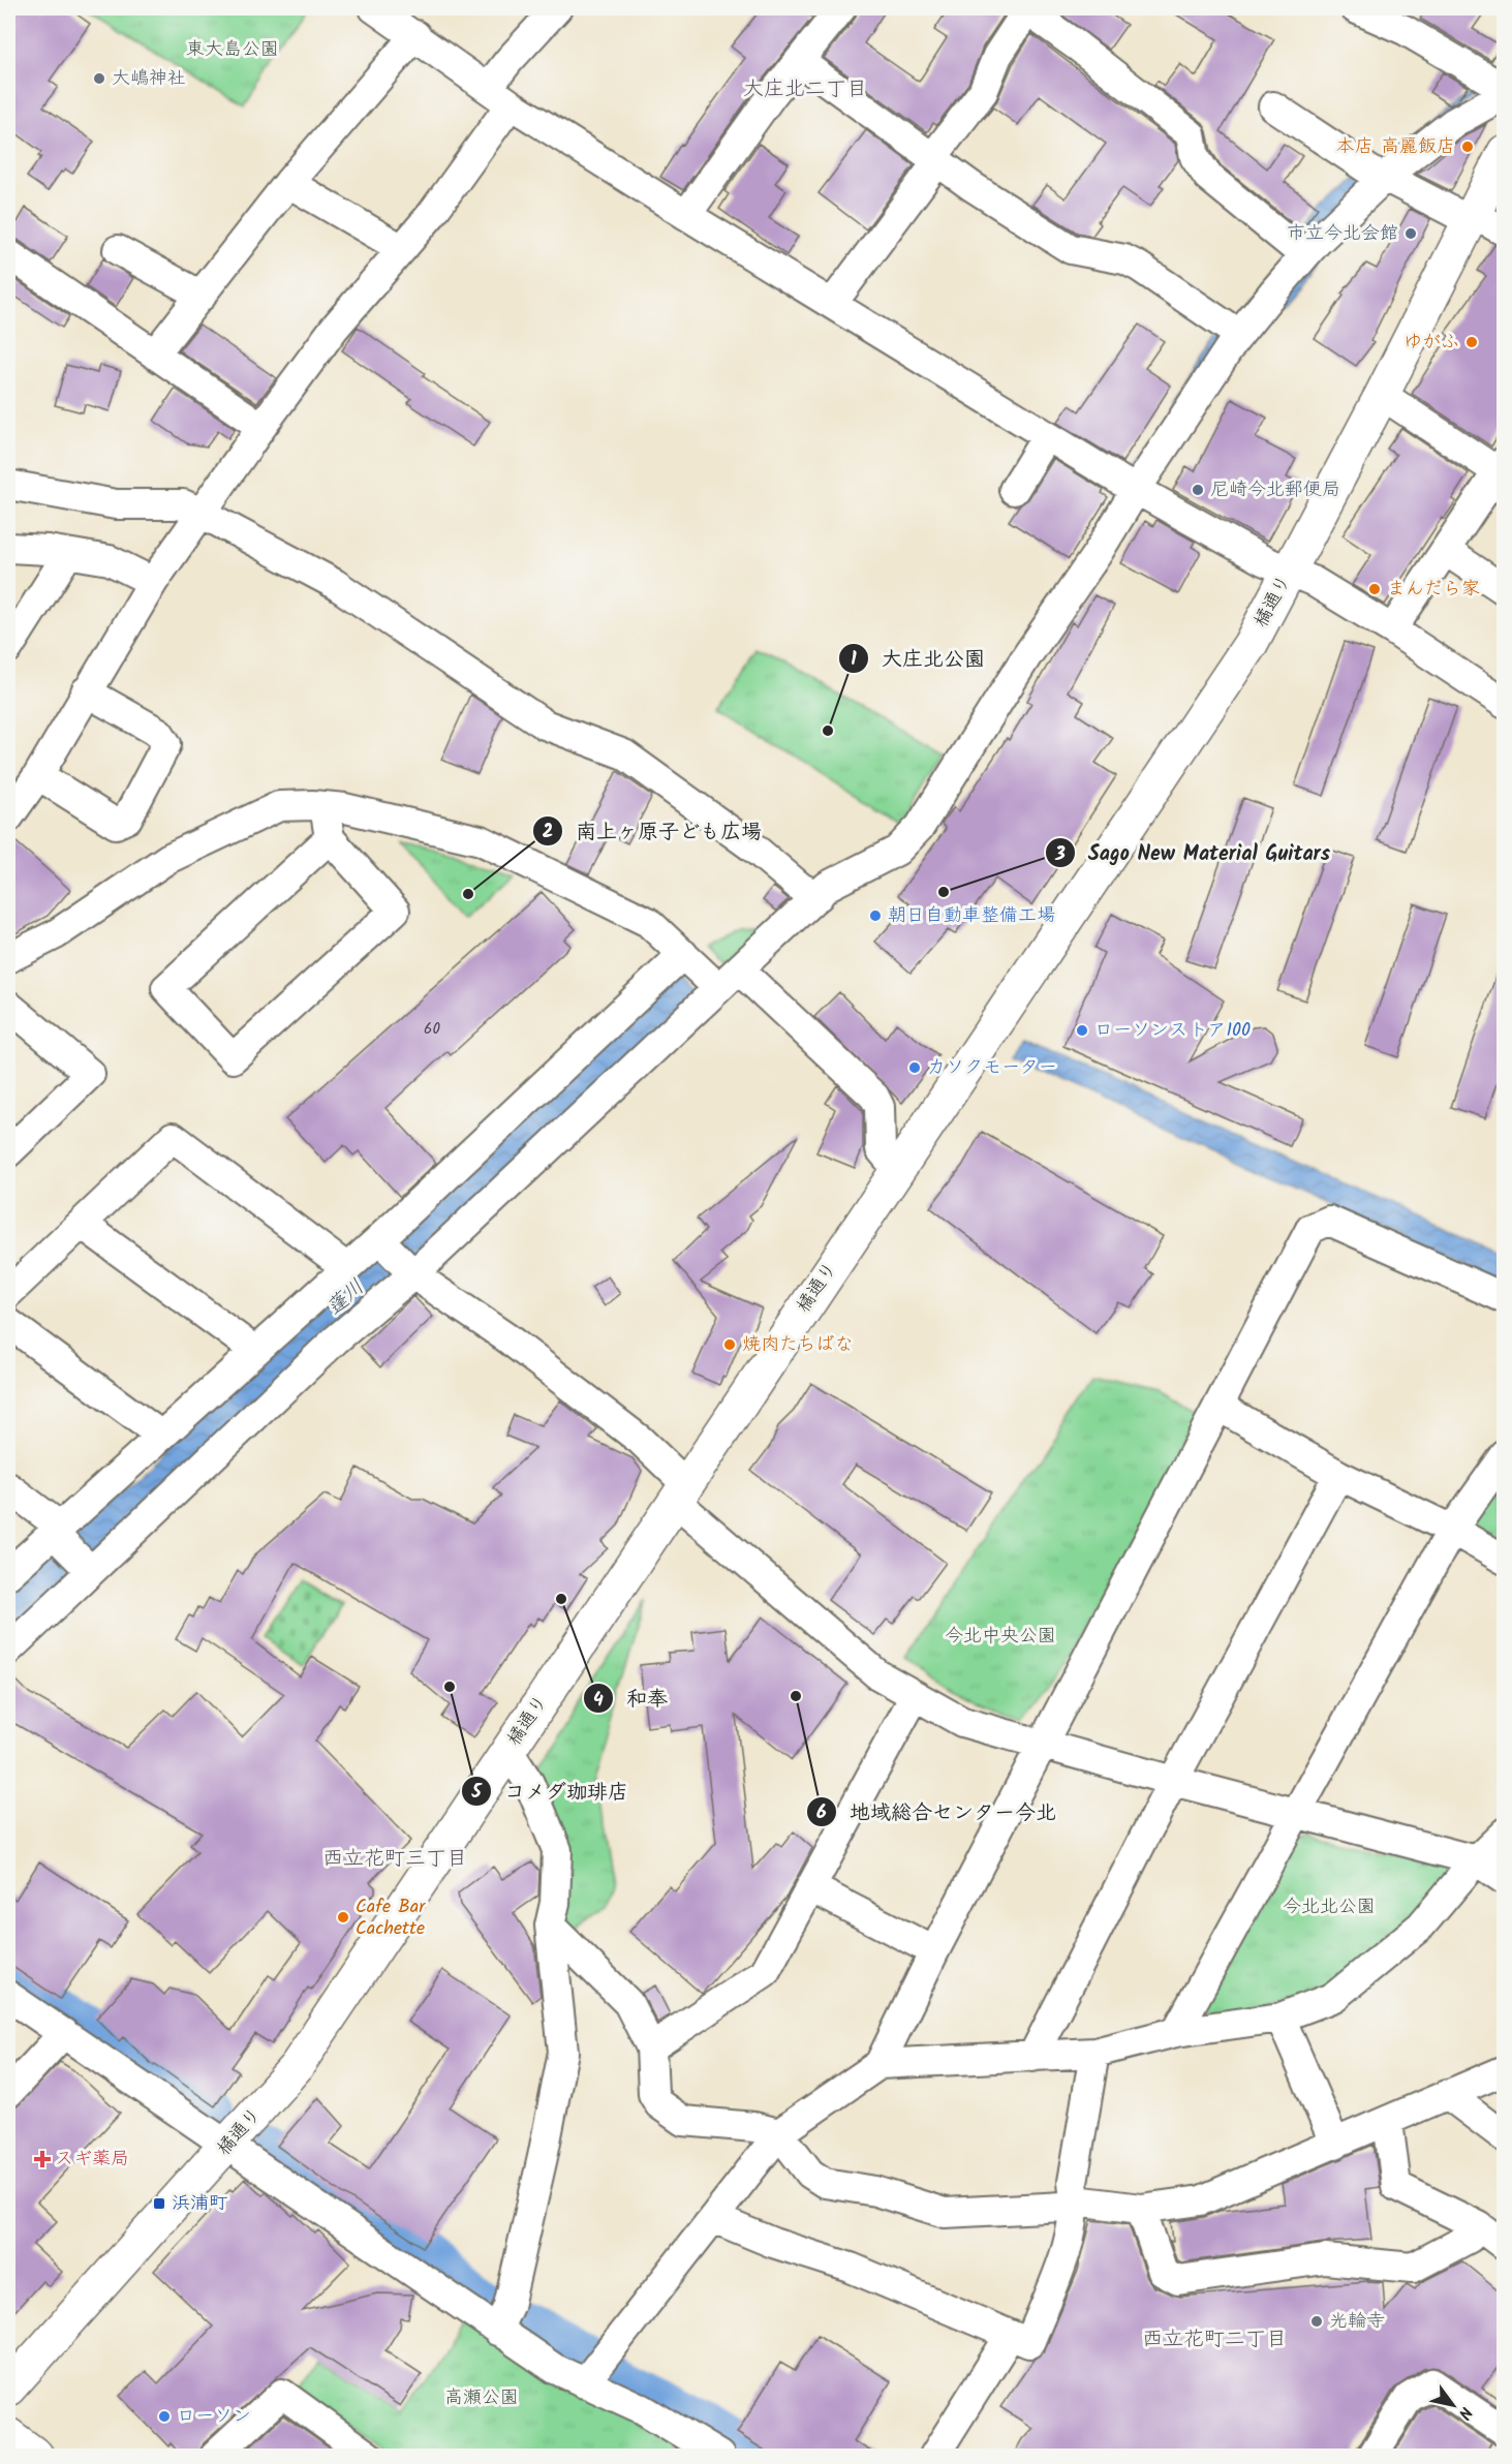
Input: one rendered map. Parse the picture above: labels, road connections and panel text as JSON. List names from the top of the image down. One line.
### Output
{"streets":{"street":["橘通り"]},"districts":["大庄北二丁目","西立花町三丁目","西立花町二丁目"],"water":["蓬川"],"parks":["東大島公園","今北中央公園","今北北公園","高瀬公園"],"places":{"other":["大嶋神社","本店 高麗飯店","市立今北会館","ゆがふ","尼崎今北郵便局","まんだら家","大庄北公園","Sago New Material Guitars","南上ヶ原子ども広場","朝日自動車整備工場","ローソンストア100","カソクモーター","焼肉たちばな","和奉","コメダ珈琲店","地域総合センター今北","Cafe Bar Cachette","光輪寺","ローソン"],"health":["スギ薬局"],"transit":["浜浦町"]},"house_numbers":["60"],"north":"bottom right"}
